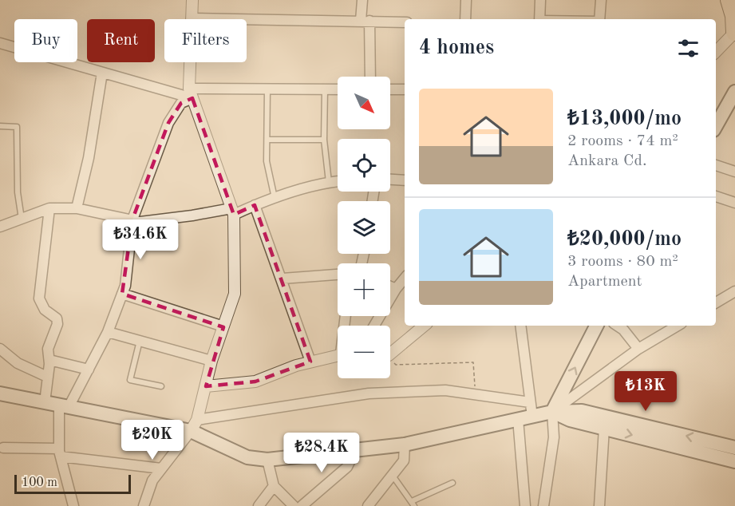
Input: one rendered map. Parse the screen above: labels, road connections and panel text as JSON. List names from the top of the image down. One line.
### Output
{"scale_bar":"100 m","north":"bottom right","page":{"chip":["Buy","Rent","Filters"],"heading":"4 homes","map_buttons":["+","−"],"list":[{"name":"₺13,000/mo","note":"2 rooms · 74 m² · Ankara Cd."},{"name":"₺20,000/mo","note":"3 rooms · 80 m² · Apartment"}],"price":["₺34.6K","₺13K","₺20K","₺28.4K"],"scale":"100 m"}}
